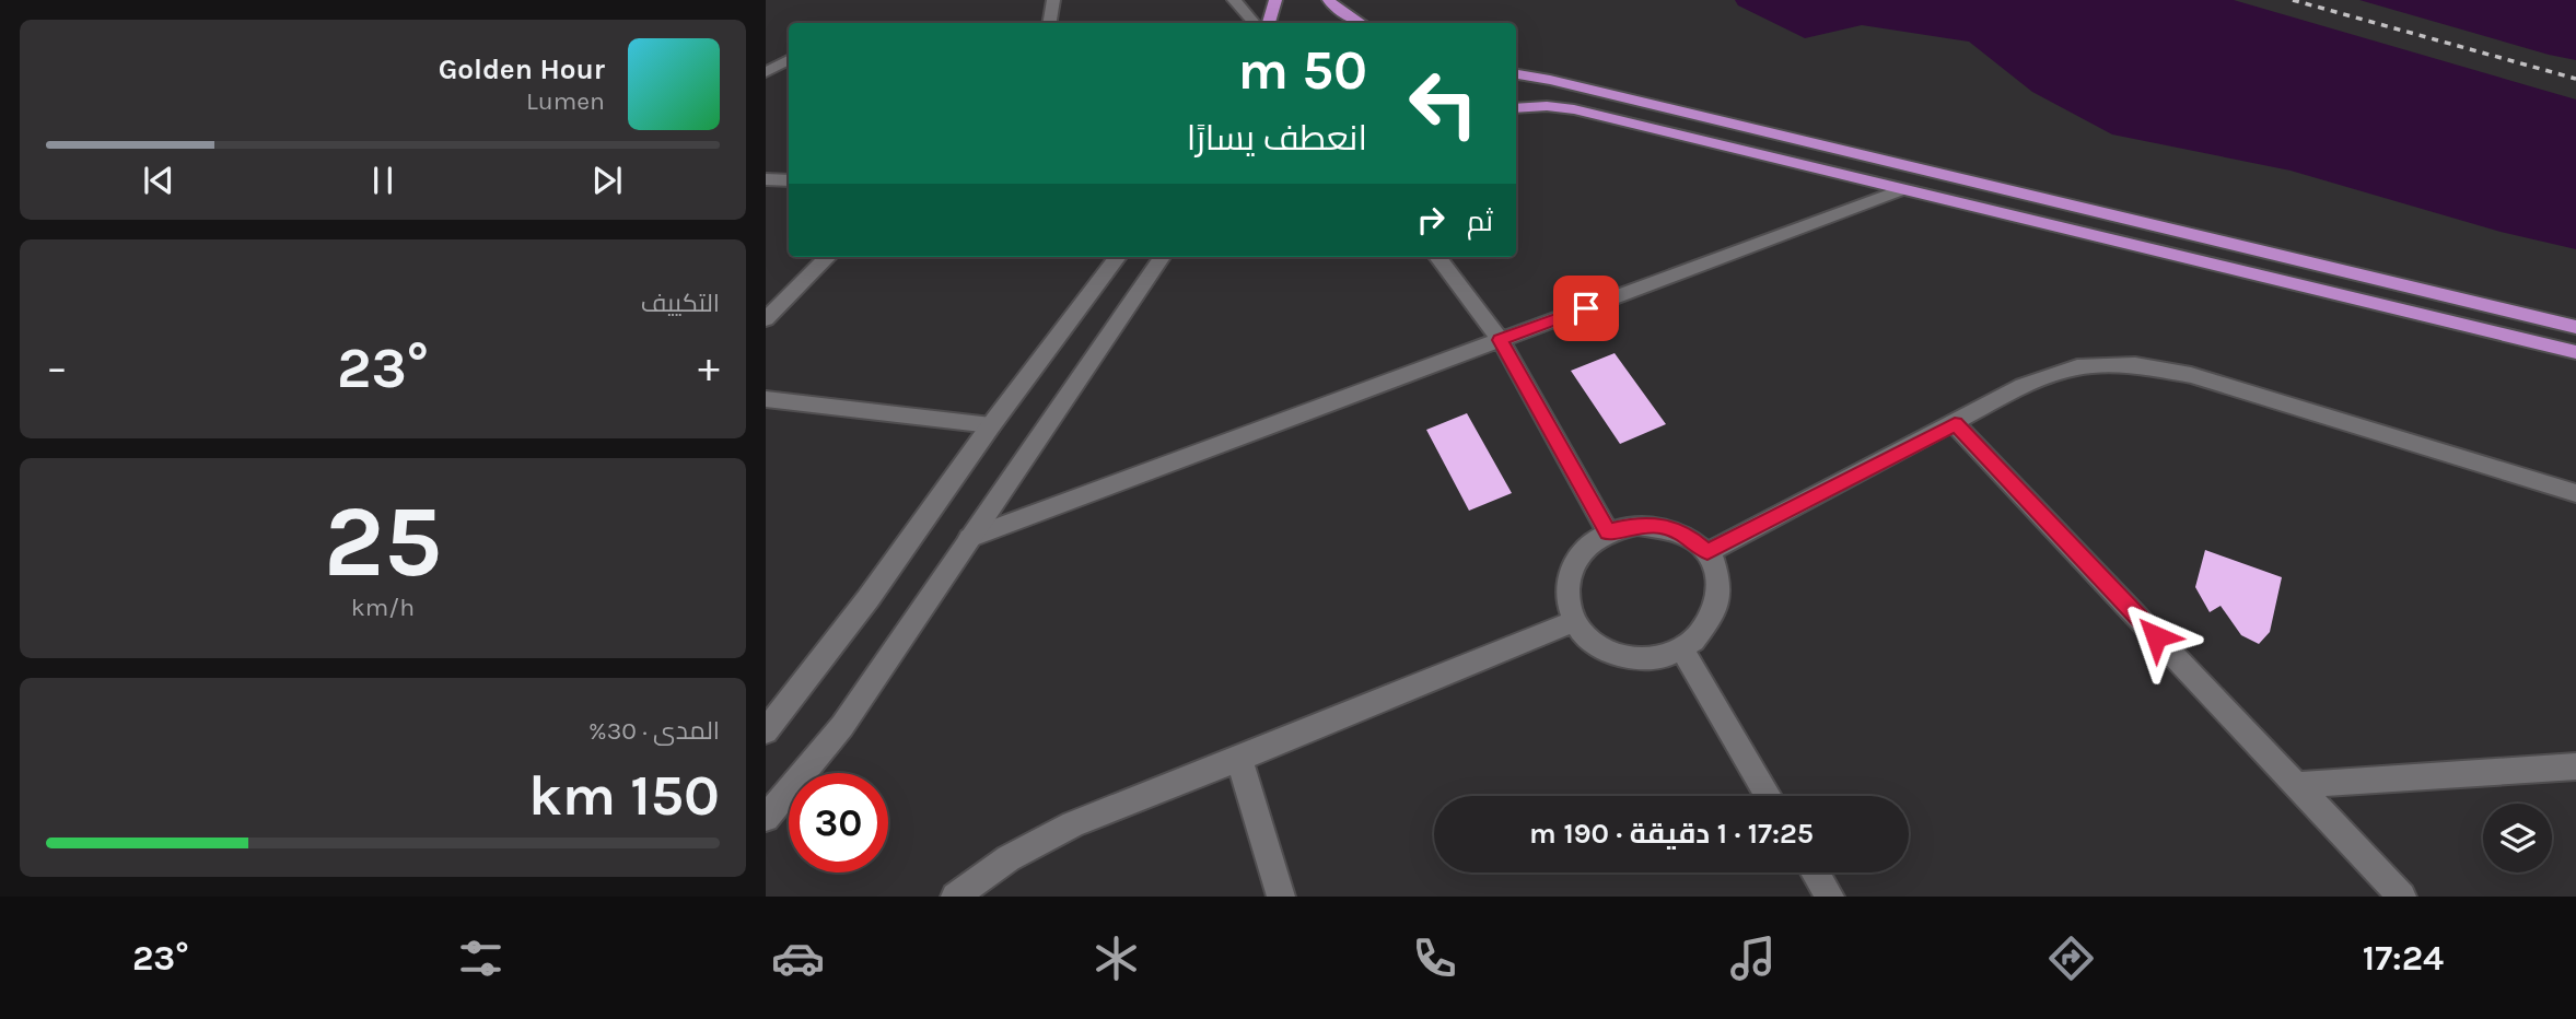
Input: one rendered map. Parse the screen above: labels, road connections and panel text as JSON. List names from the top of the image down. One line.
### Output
{"page":{"turn":["50 m","انعطف يسارًا"],"song":["Golden Hour","Lumen"],"then":"ثم","tile":["التكييف",["25","km/h"],["المدى · 30%","150 km"]],"heat":["−","23°","+"],"limit":"30","trip":"17:25 · 1 دقيقة · 190 m","tabs":["17:24","23°"]}}
